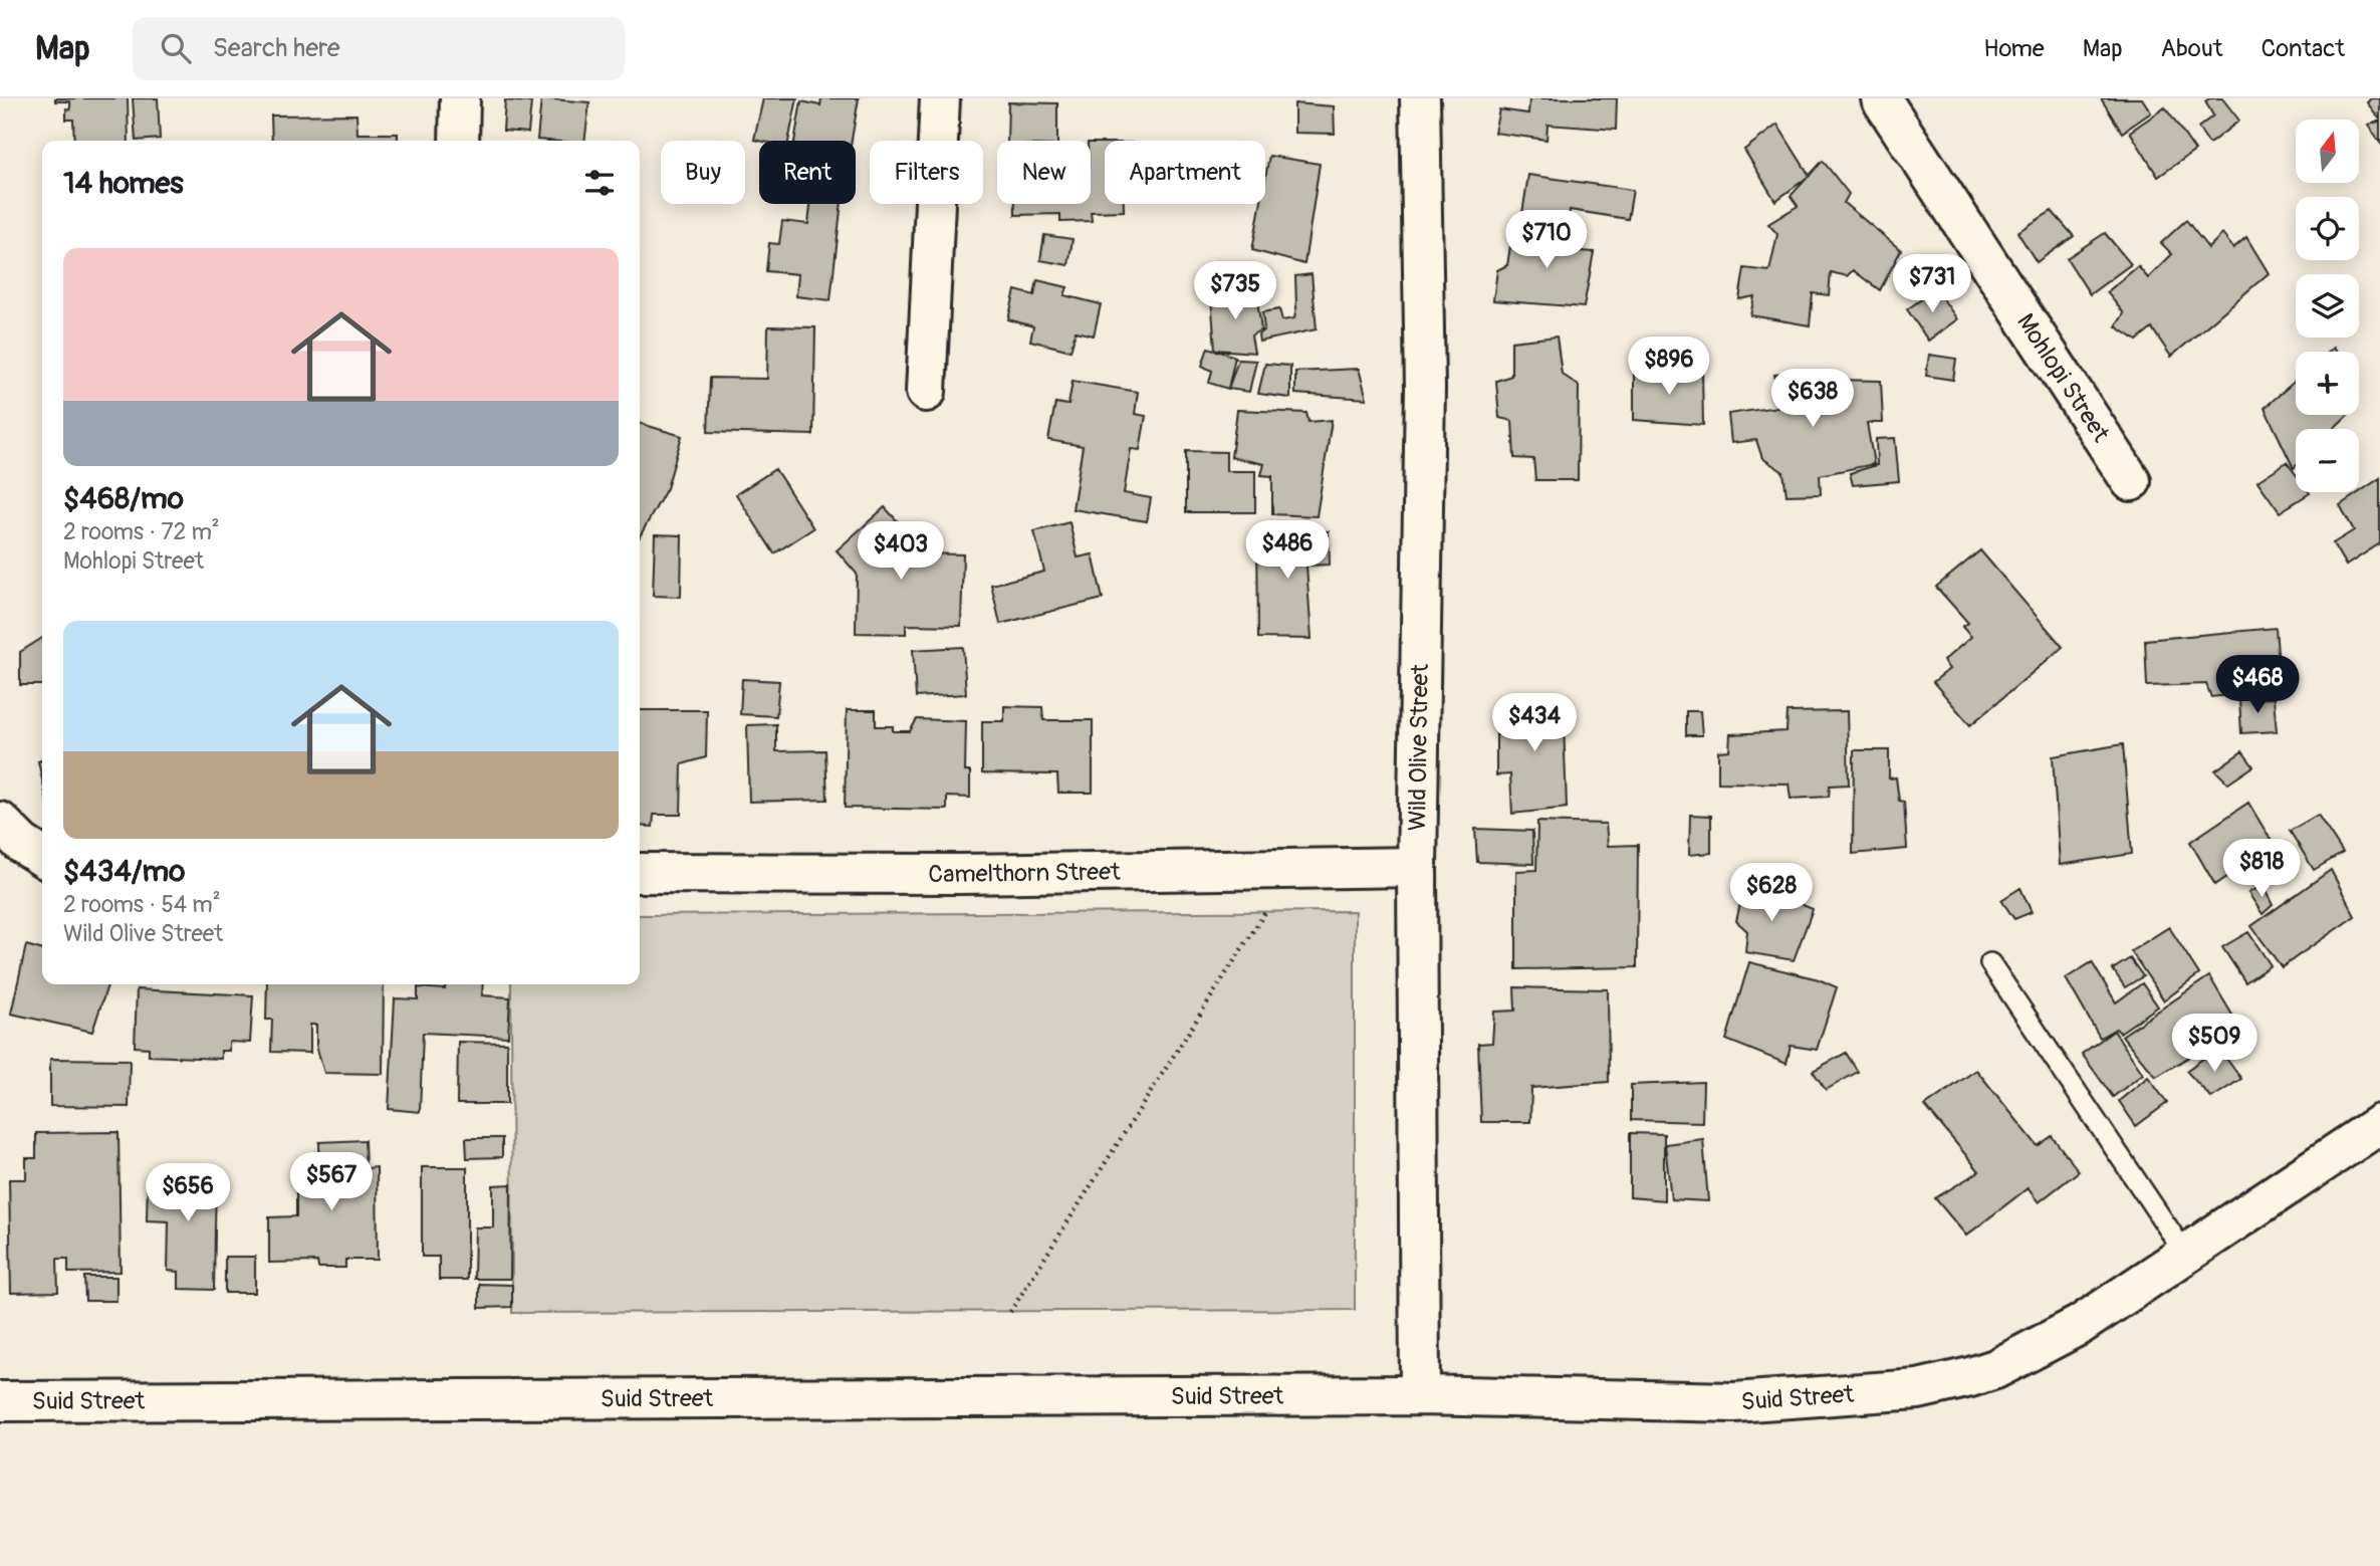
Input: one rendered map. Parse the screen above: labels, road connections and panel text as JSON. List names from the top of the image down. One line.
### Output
{"streets":{"street":["Mohlopi Street","Wild Olive Street","Camelthorn Street","Suid Street"]},"crossings":[["Wild Olive Street","Camelthorn Street"],["Wild Olive Street","Suid Street"]],"north":"top","page":{"header":"Map","search":"Search here","nav":["Home","Map","About","Contact"],"map_buttons":["+","−"],"chip":["Buy","Rent","Filters","New","Apartment"],"heading":"14 homes","price":["$710","$731","$735","$896","$638","$486","$403","$468","$434","$818","$628","$509","$567","$656"],"list":[{"name":"$468/mo","note":"2 rooms · 72 m² · Mohlopi Street"},{"name":"$434/mo","note":"2 rooms · 54 m² · Wild Olive Street"}]}}
